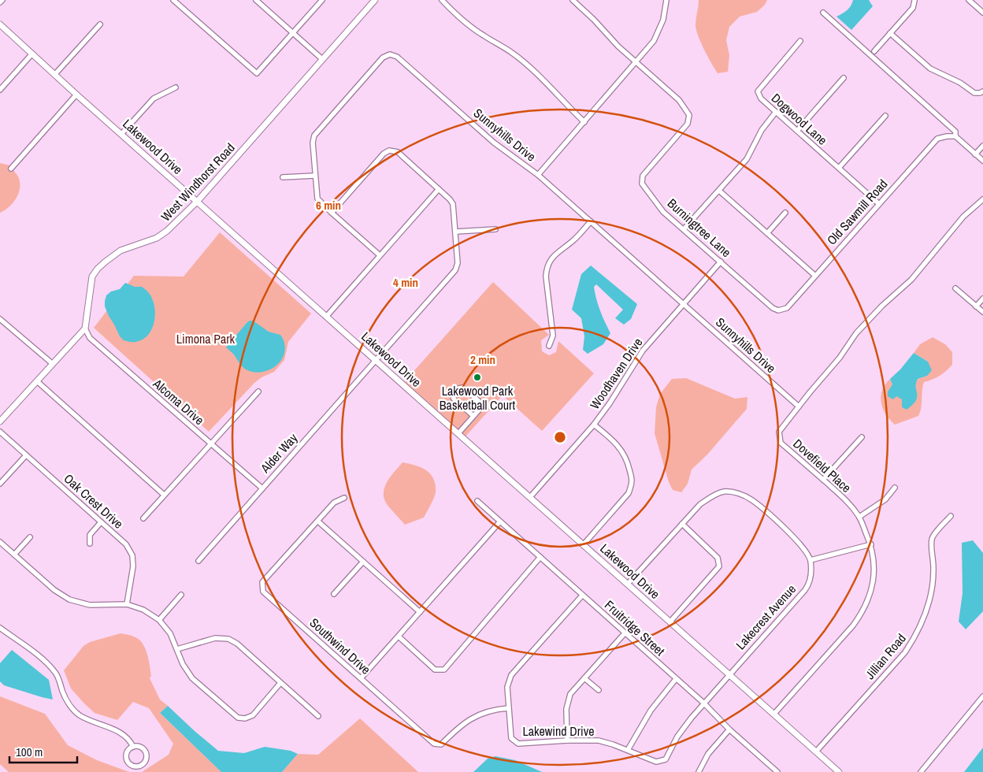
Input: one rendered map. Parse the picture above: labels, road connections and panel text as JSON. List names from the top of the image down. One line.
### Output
{"streets":{"street":["Dogwood Lane","Sunnyhills Drive","Lakewood Drive","West Windhorst Road","Old Sawmill Road","Burningtree Lane","Woodhaven Drive","Alcoma Drive","Alder Way","Dovefield Place","Oak Crest Drive","Lakecrest Avenue","Fruitridge Street","Southwind Drive","Jillian Road","Lakewind Drive"]},"crossings":[["Dogwood Lane","Old Sawmill Road"],["Sunnyhills Drive","Woodhaven Drive"],["Sunnyhills Drive","Alder Way"],["Sunnyhills Drive","Dovefield Place"],["Lakewood Drive","West Windhorst Road"],["Lakewood Drive","Woodhaven Drive"],["Lakewood Drive","Alder Way"],["Lakewood Drive","Dovefield Place"],["Lakewood Drive","Lakecrest Avenue"],["Lakewood Drive","Jillian Road"],["Lakewood Drive","Lakewind Drive"],["West Windhorst Road","Alcoma Drive"],["Old Sawmill Road","Burningtree Lane"],["Burningtree Lane","Woodhaven Drive"],["Alcoma Drive","Alder Way"],["Lakecrest Avenue","Lakewind Drive"],["Fruitridge Street","Lakewind Drive"],["Southwind Drive","Lakewind Drive"]],"parks":["Limona Park"],"places":["Lakewood Park Basketball Court"],"scale_bar":"100 m","rings":["6 min","4 min","2 min"]}
